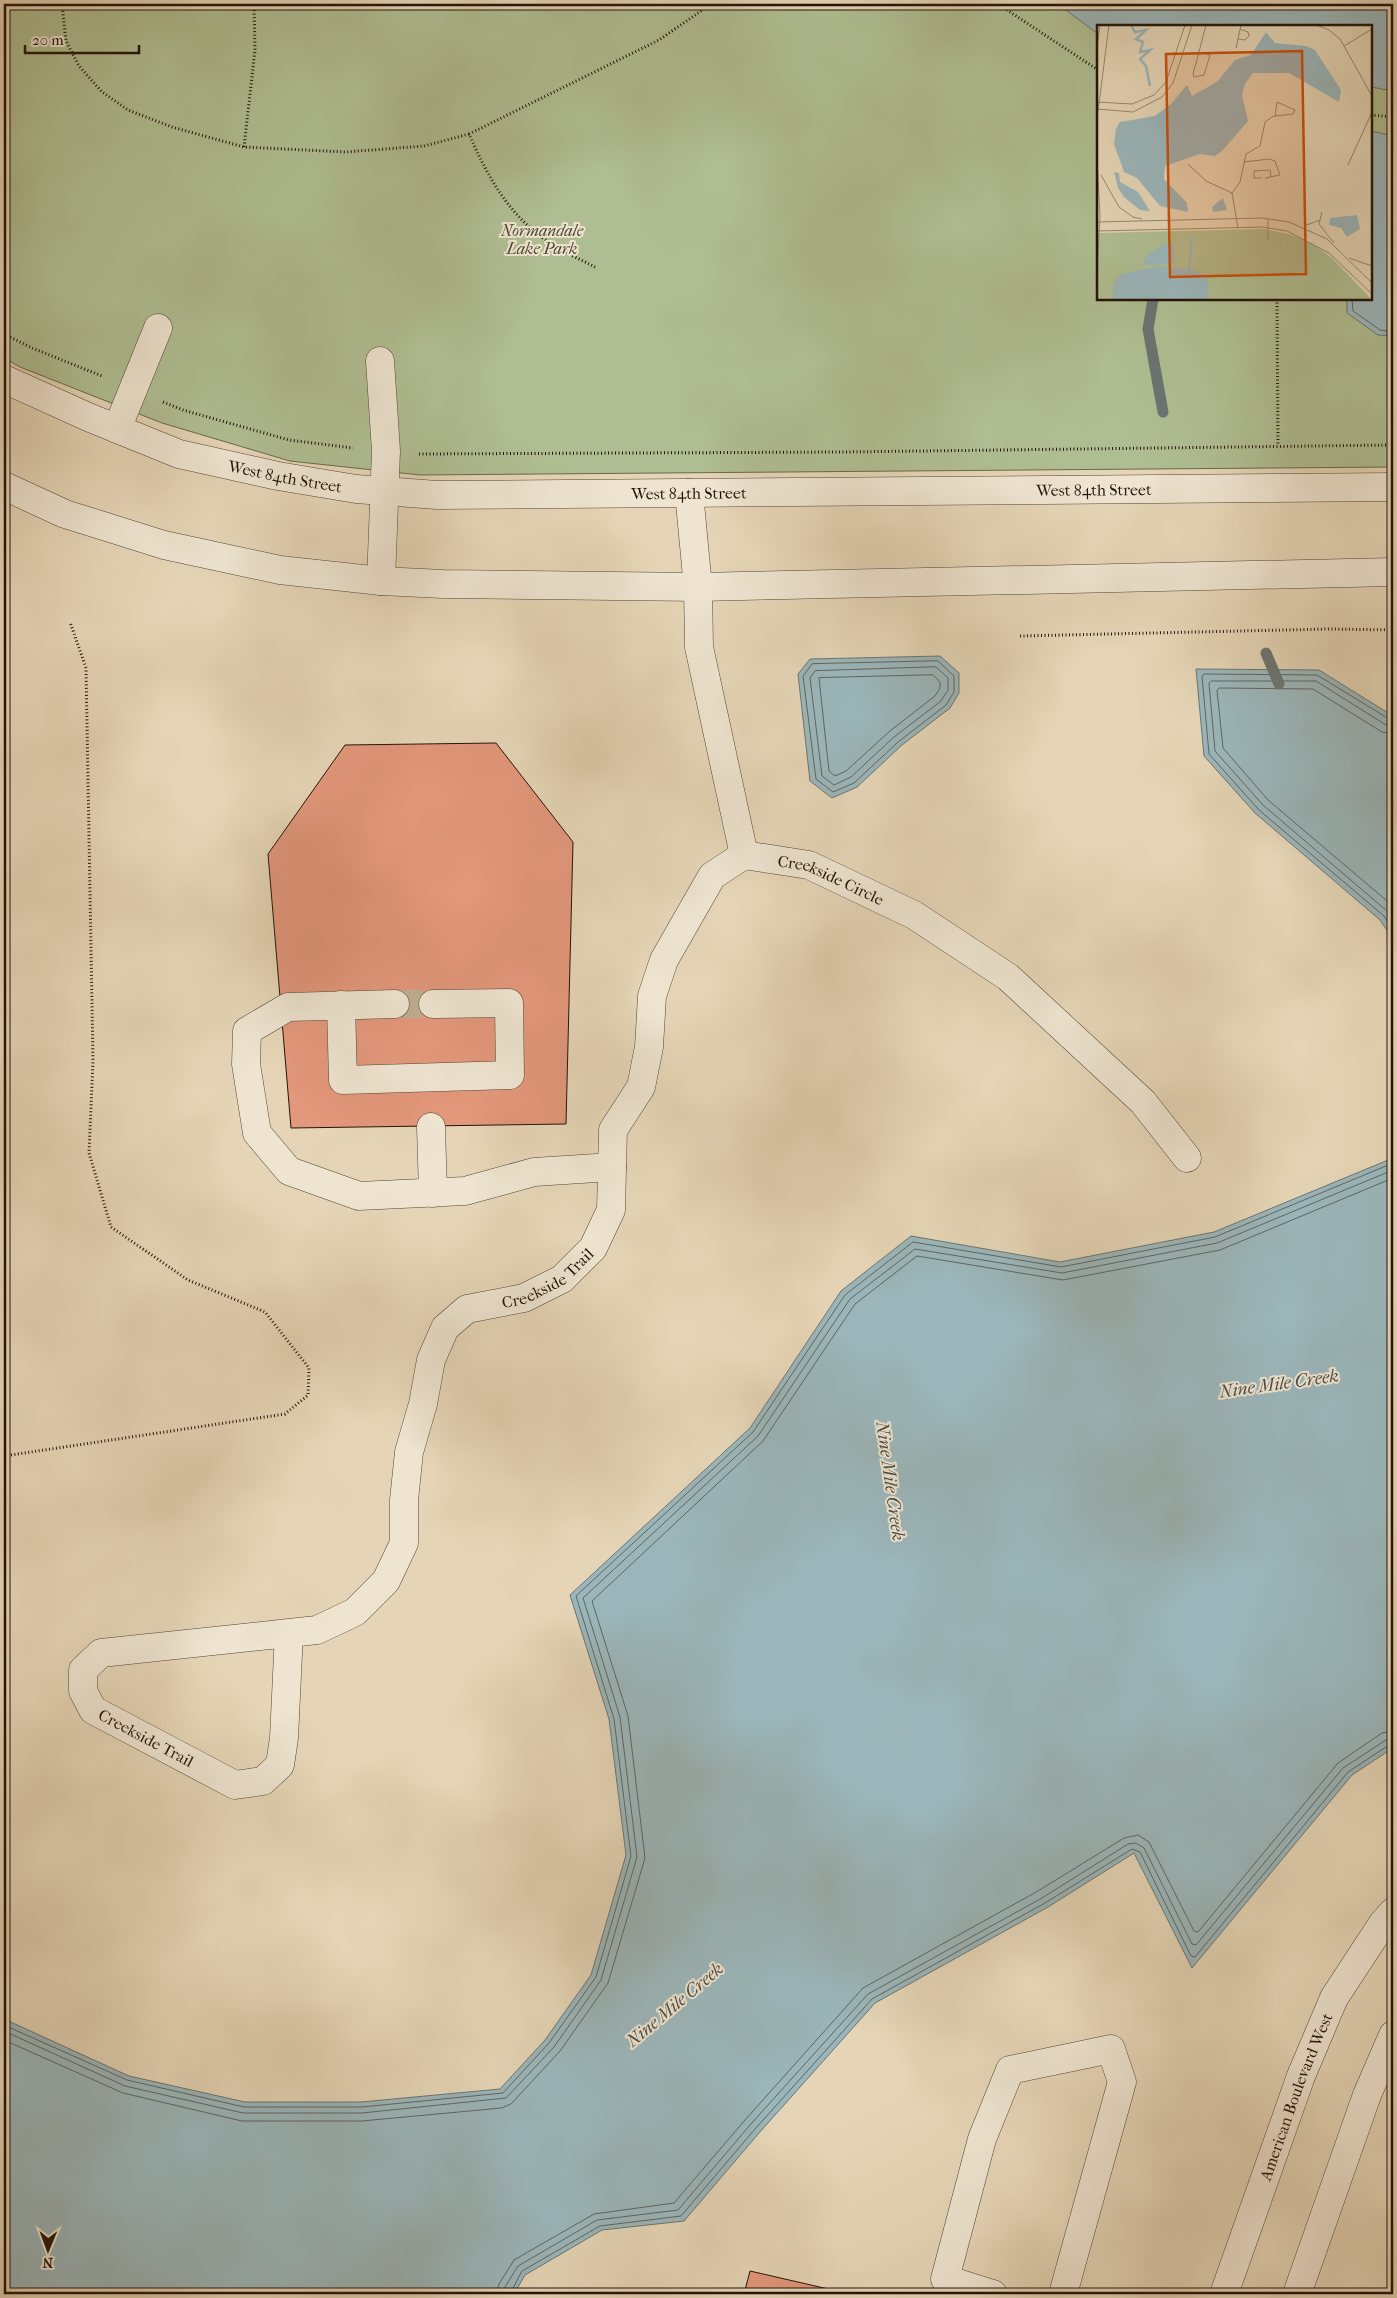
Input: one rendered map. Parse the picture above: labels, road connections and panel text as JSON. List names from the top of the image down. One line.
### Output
{"streets":{"street":["West 84th Street","Creekside Circle","Creekside Trail","American Boulevard West"]},"crossings":[["Creekside Circle","Creekside Trail"]],"water":["Nine Mile Creek"],"parks":["Normandale Lake Park"],"scale_bar":"20 m","north":"bottom"}
